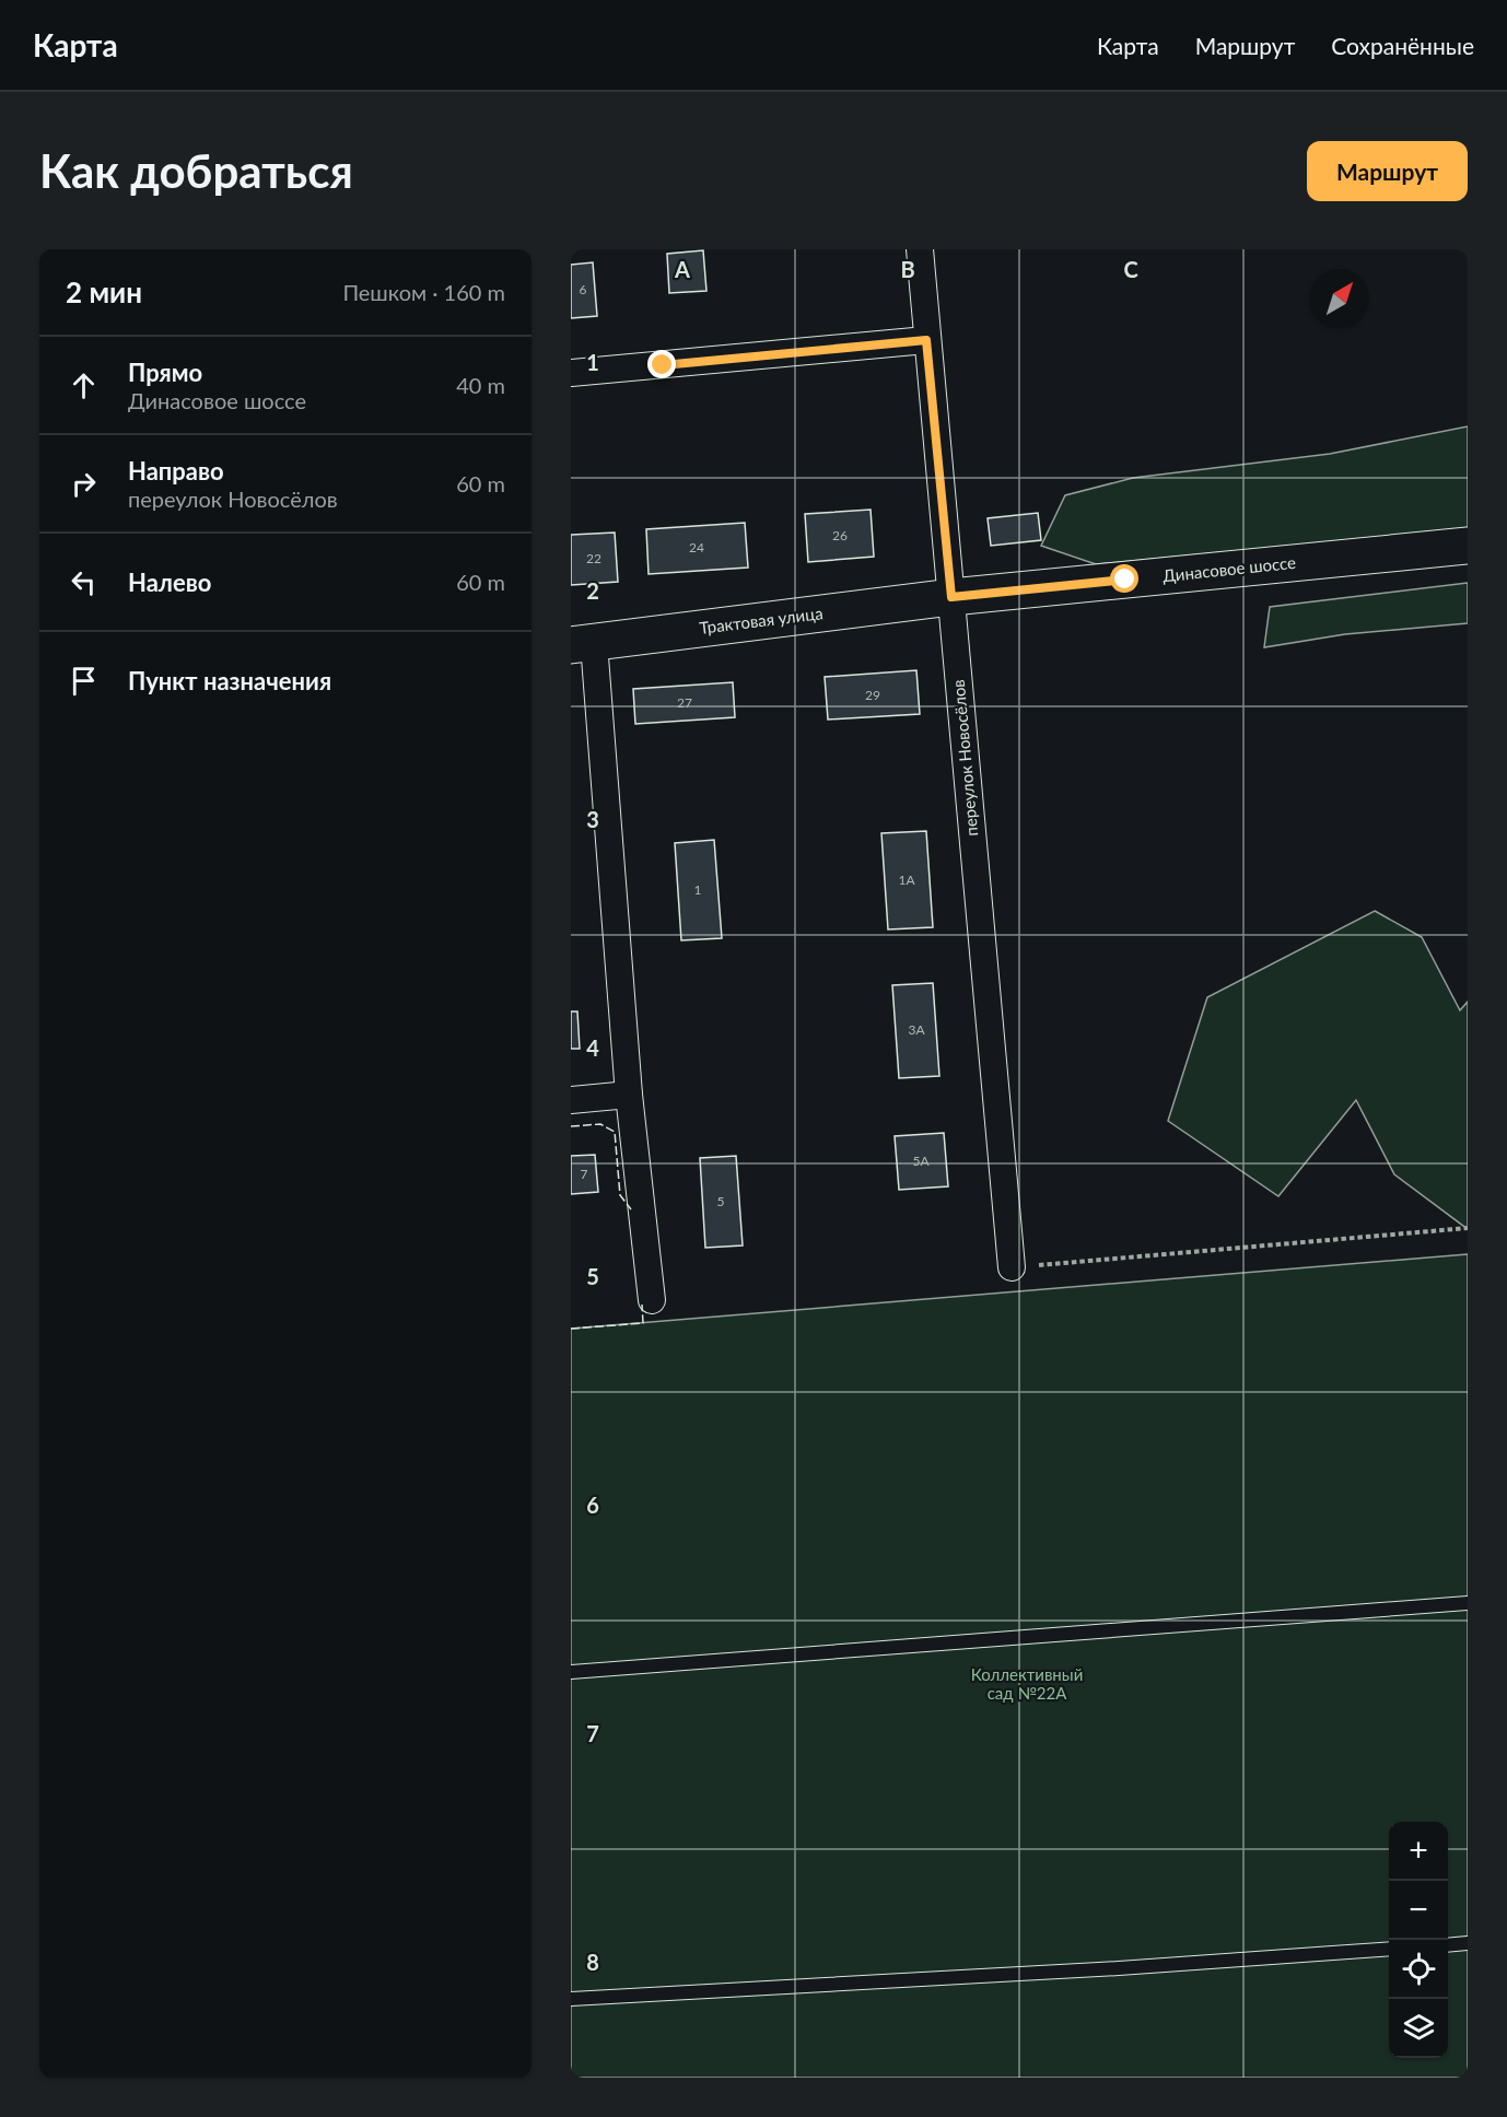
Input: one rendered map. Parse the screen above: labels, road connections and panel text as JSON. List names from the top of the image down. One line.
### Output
{"streets":{"street":["Динасовое шоссе","Трактовая улица","переулок Новосёлов"]},"crossings":[["Динасовое шоссе","Трактовая улица"],["Динасовое шоссе","переулок Новосёлов"],["Трактовая улица","переулок Новосёлов"]],"parks":["Коллективный сад №22А"],"house_numbers":["6","26","24","22","29","27","1А","1","3А","5А","7","5"],"north":"top right","page":{"header":"Карта","nav":["Карта","Маршрут","Сохранённые"],"buttons":"Маршрут","title":"Как добраться","heading":["2 мин","Пешком · 160 m"],"list":[["Прямо","Динасовое шоссе","40 m"],["Направо","переулок Новосёлов","60 m"],["Налево","60 m"],"Пункт назначения"],"map_buttons":["+","−"]},"grid":{"columns":["A","B","C"],"rows":["1","2","3","4","5","6","7","8"]}}
